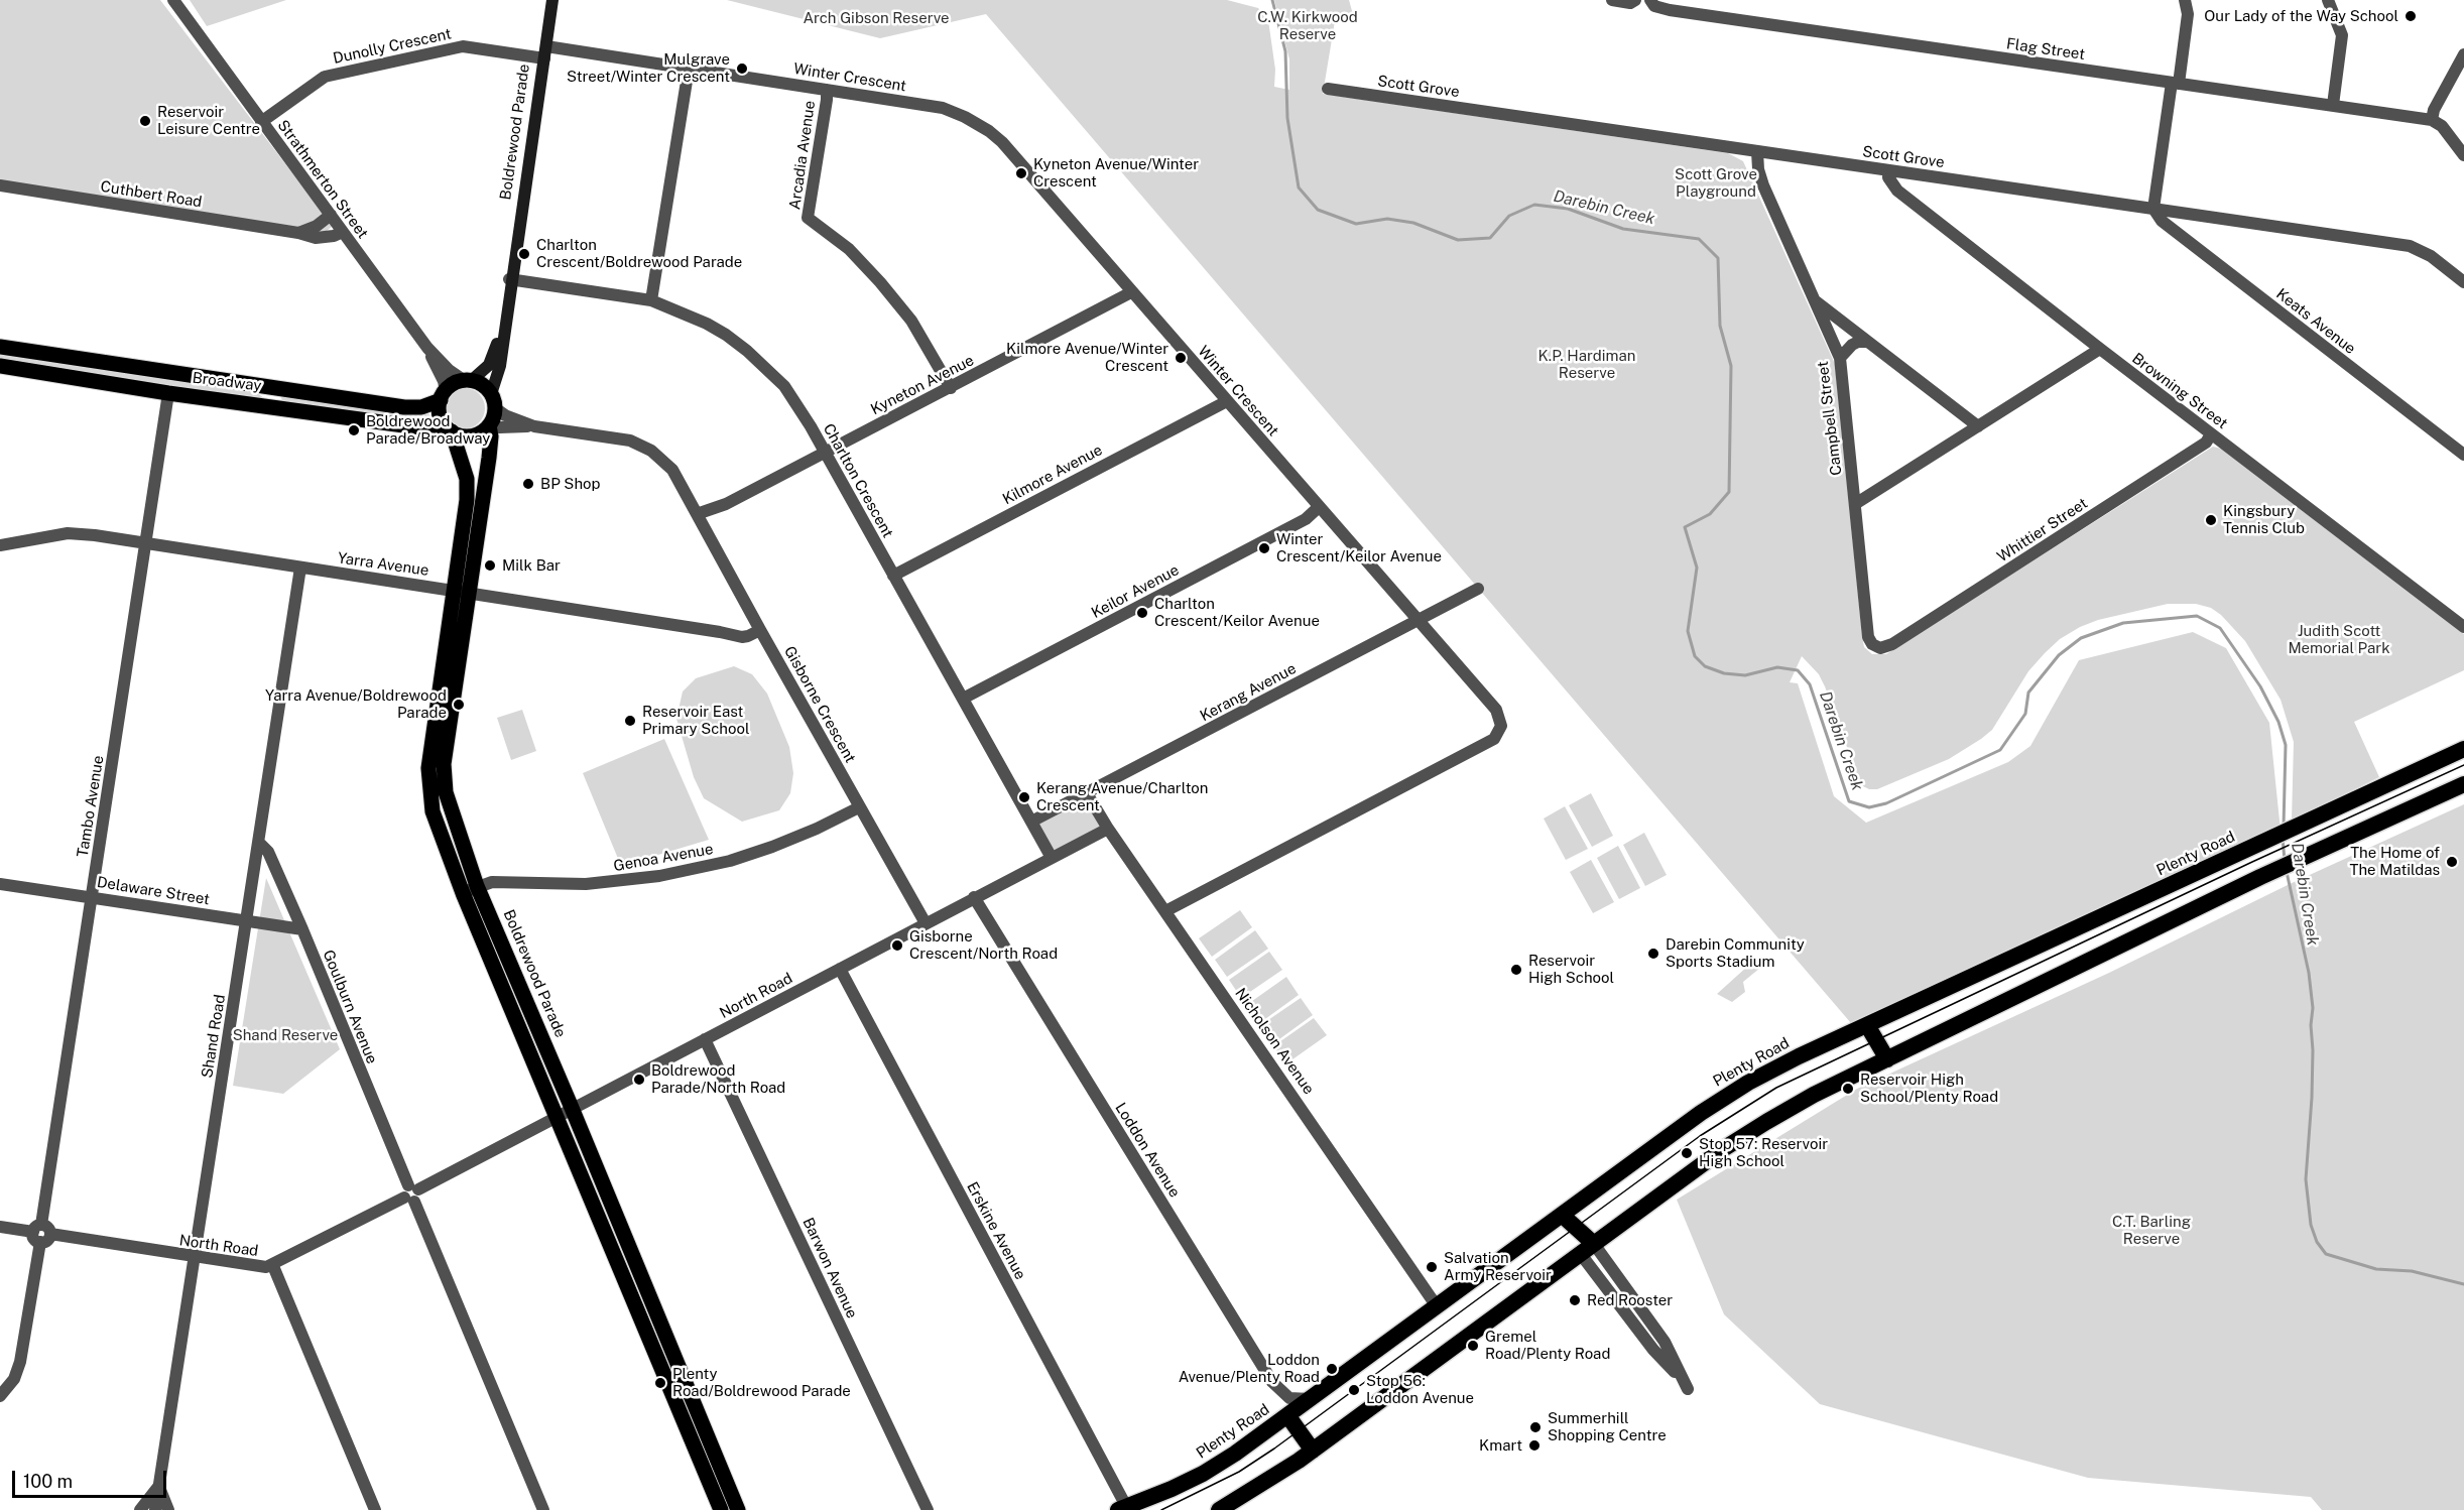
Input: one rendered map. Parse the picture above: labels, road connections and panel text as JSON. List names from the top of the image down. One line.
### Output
{"streets":{"highway":["Plenty Road"],"main road":["Boldrewood Parade","Broadway"],"street":["Dunolly Crescent","Flag Street","Winter Crescent","Scott Grove","Arcadia Avenue","Strathmerton Street","Cuthbert Road","Keats Avenue","Kyneton Avenue","Browning Street","Campbell Street","Kilmore Avenue","Charlton Crescent","Whittier Street","Yarra Avenue","Keilor Avenue","Kerang Avenue","Gisborne Crescent","Tambo Avenue","Genoa Avenue","Delaware Street","North Road","Goulburn Avenue","Shand Road","Nicholson Avenue","Loddon Avenue","Erskine Avenue","Barwon Avenue"]},"crossings":[["Dunolly Crescent","Winter Crescent"],["Dunolly Crescent","Boldrewood Parade"],["Dunolly Crescent","Strathmerton Street"],["Winter Crescent","Boldrewood Parade"],["Winter Crescent","Arcadia Avenue"],["Winter Crescent","Kyneton Avenue"],["Winter Crescent","Kilmore Avenue"],["Winter Crescent","Keilor Avenue"],["Winter Crescent","Kerang Avenue"],["Winter Crescent","Nicholson Avenue"],["Scott Grove","Keats Avenue"],["Scott Grove","Browning Street"],["Scott Grove","Campbell Street"],["Boldrewood Parade","Strathmerton Street"],["Boldrewood Parade","Broadway"],["Boldrewood Parade","Charlton Crescent"],["Boldrewood Parade","Yarra Avenue"],["Boldrewood Parade","Gisborne Crescent"],["Boldrewood Parade","Genoa Avenue"],["Boldrewood Parade","North Road"],["Arcadia Avenue","Kyneton Avenue"],["Strathmerton Street","Cuthbert Road"],["Strathmerton Street","Broadway"],["Strathmerton Street","Gisborne Crescent"],["Broadway","Gisborne Crescent"],["Broadway","Tambo Avenue"],["Kyneton Avenue","Charlton Crescent"],["Kyneton Avenue","Gisborne Crescent"],["Browning Street","Whittier Street"],["Campbell Street","Whittier Street"],["Kilmore Avenue","Charlton Crescent"],["Charlton Crescent","Keilor Avenue"],["Charlton Crescent","Kerang Avenue"],["Charlton Crescent","North Road"],["Yarra Avenue","Gisborne Crescent"],["Yarra Avenue","Tambo Avenue"],["Yarra Avenue","Shand Road"],["Kerang Avenue","Nicholson Avenue"],["Gisborne Crescent","Genoa Avenue"],["Gisborne Crescent","North Road"],["Tambo Avenue","Delaware Street"],["Tambo Avenue","North Road"],["Plenty Road","Nicholson Avenue"],["Plenty Road","Loddon Avenue"],["Plenty Road","Erskine Avenue"],["Delaware Street","Goulburn Avenue"],["Delaware Street","Shand Road"],["North Road","Goulburn Avenue"],["North Road","Shand Road"],["North Road","Nicholson Avenue"],["North Road","Loddon Avenue"],["North Road","Erskine Avenue"],["North Road","Barwon Avenue"],["Goulburn Avenue","Shand Road"]],"water":["Darebin Creek"],"parks":["C.W. Kirkwood Reserve","Arch Gibson Reserve","Scott Grove Playground","K.P. Hardiman Reserve","Judith Scott Memorial Park","Shand Reserve","C.T. Barling Reserve"],"places":["Our Lady of the Way School","Mulgrave Street/Winter Crescent","Reservoir Leisure Centre","Kyneton Avenue/Winter Crescent","Charlton Crescent/Boldrewood Parade","Kilmore Avenue/Winter Crescent","Boldrewood Parade/Broadway","BP Shop","Kingsbury Tennis Club","Winter Crescent/Keilor Avenue","Milk Bar","Charlton Crescent/Keilor Avenue","Yarra Avenue/Boldrewood Parade","Reservoir East Primary School","Kerang Avenue/Charlton Crescent","The Home of The Matildas","Gisborne Crescent/North Road","Darebin Community Sports Stadium","Reservoir High School","Boldrewood Parade/North Road","Reservoir High School/Plenty Road","Stop 57: Reservoir High School","Salvation Army Reservoir","Red Rooster","Gremel Road/Plenty Road","Loddon Avenue/Plenty Road","Plenty Road/Boldrewood Parade","Stop 56: Loddon Avenue","Summerhill Shopping Centre","Kmart"],"scale_bar":"100 m"}
